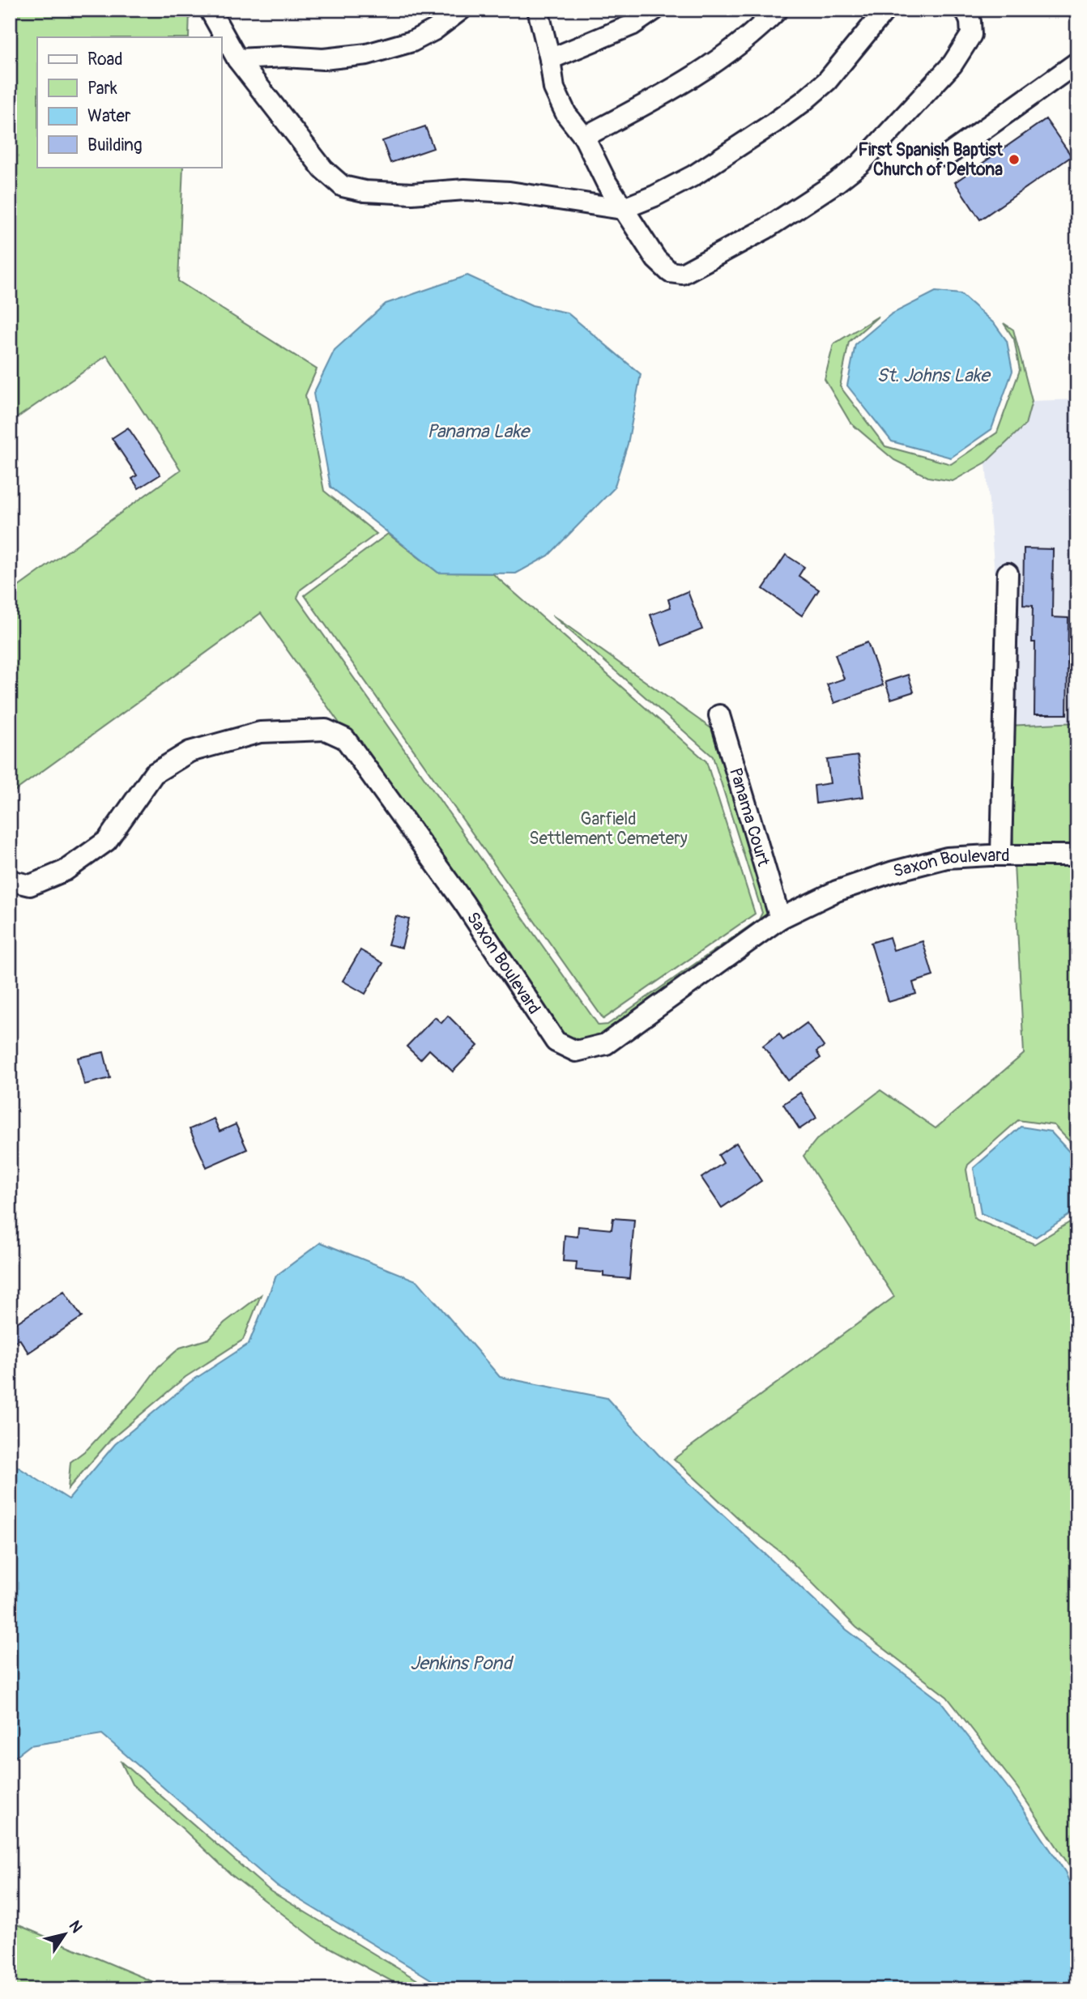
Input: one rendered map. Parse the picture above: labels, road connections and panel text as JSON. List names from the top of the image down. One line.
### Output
{"streets":{"street":["Panama Court","Saxon Boulevard"]},"crossings":[["Panama Court","Saxon Boulevard"]],"water":["St. Johns Lake","Panama Lake","Jenkins Pond"],"parks":["Garfield Settlement Cemetery"],"places":["First Spanish Baptist Church of Deltona"],"legend":["Road","Park","Water","Building"],"north":"top right"}
